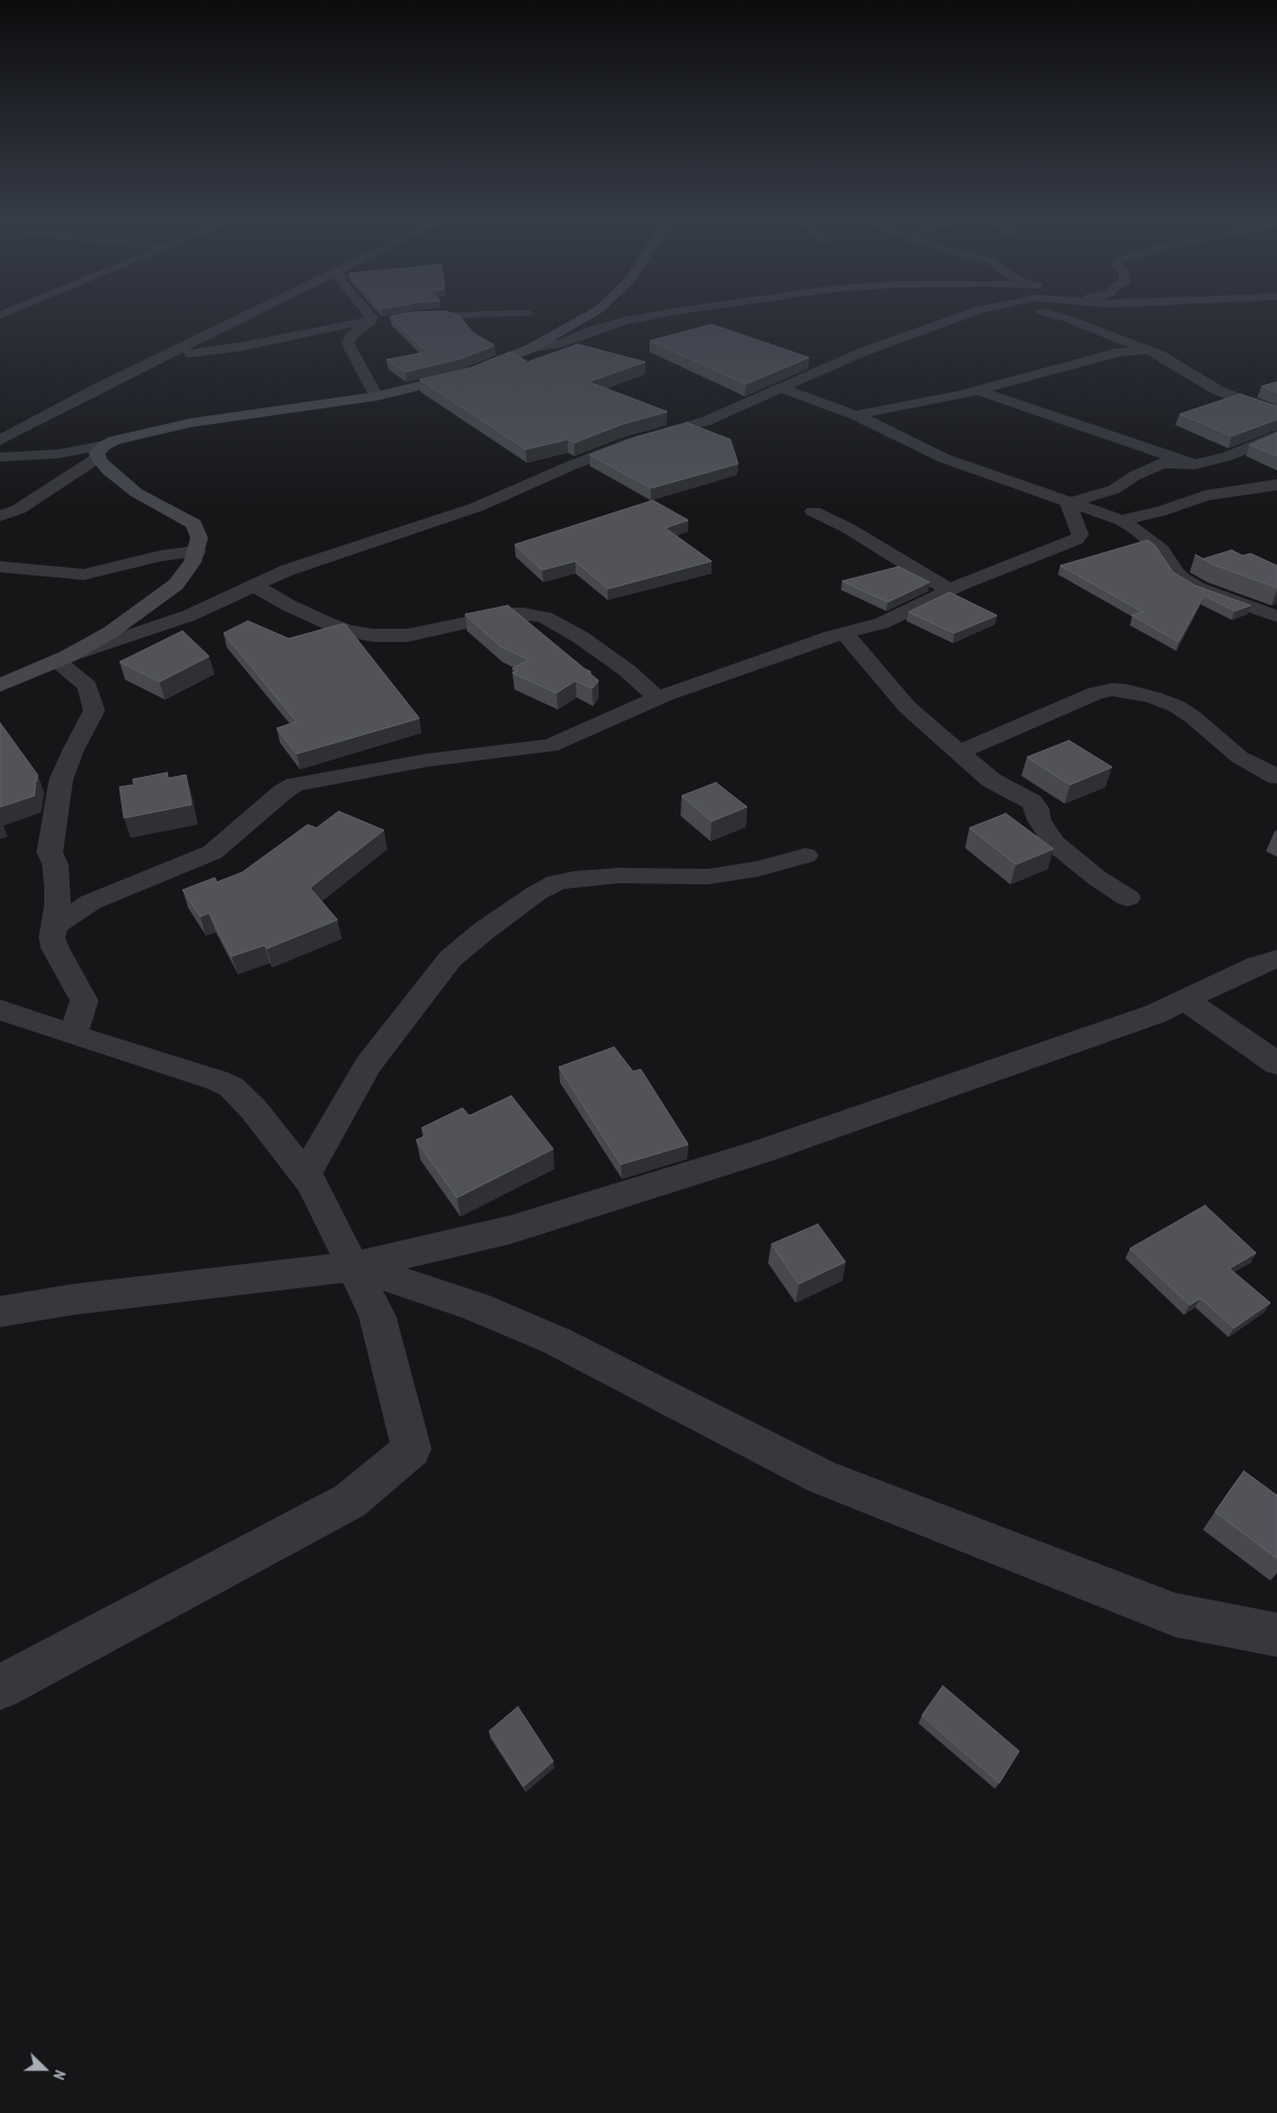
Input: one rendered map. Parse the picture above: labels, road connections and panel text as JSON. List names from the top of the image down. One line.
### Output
{"north":"right"}
